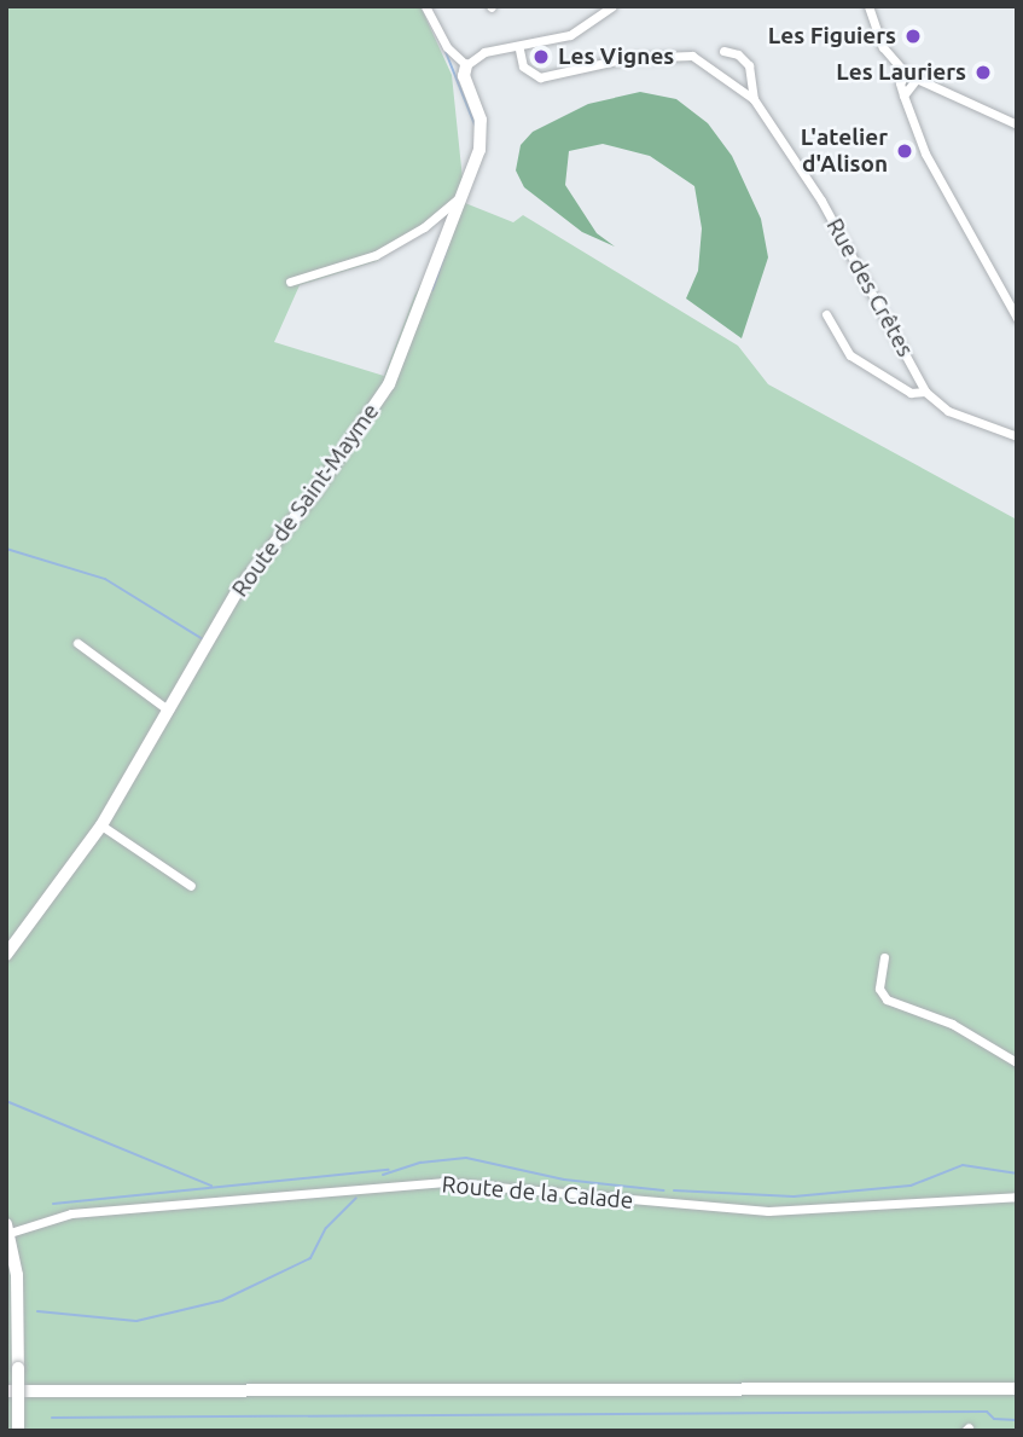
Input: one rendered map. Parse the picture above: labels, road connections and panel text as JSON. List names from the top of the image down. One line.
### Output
{"streets":{"street":["Rue des Crêtes","Route de Saint-Mayme","Route de la Calade"]},"places":["Les Figuiers","Les Vignes","Les Lauriers","L'atelier d'Alison"]}
